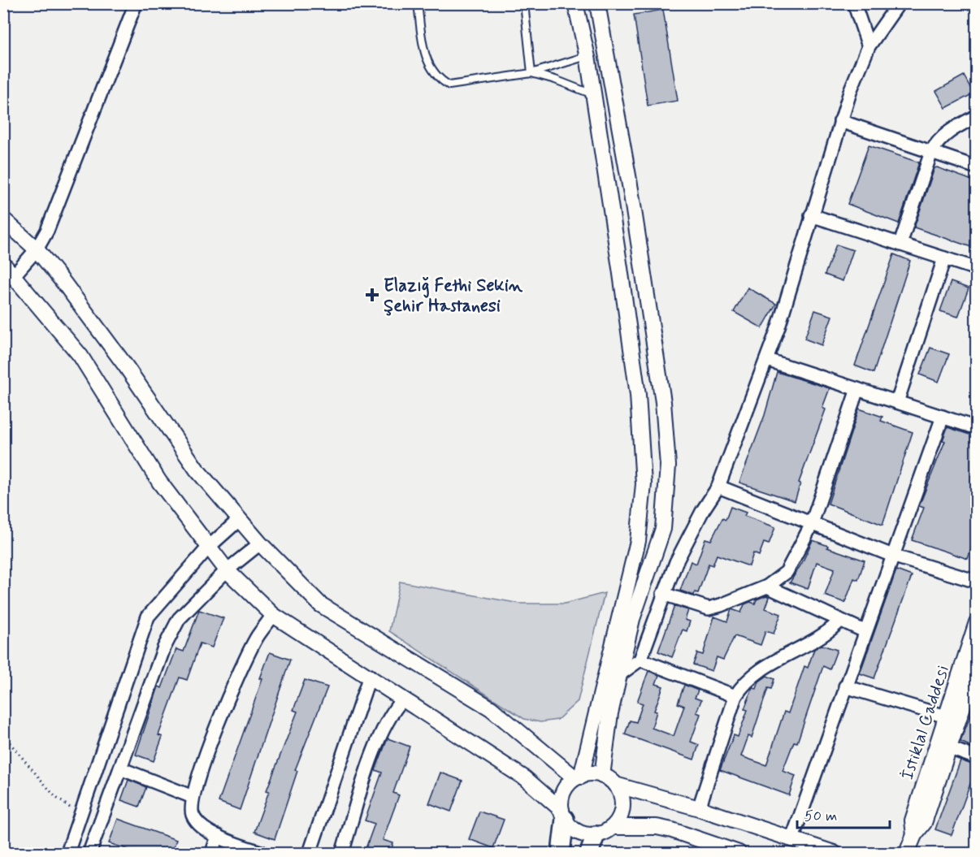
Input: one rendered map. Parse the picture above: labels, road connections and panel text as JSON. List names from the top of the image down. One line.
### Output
{"streets":{"street":["İstiklal Caddesi"]},"places":{"health":["Elazığ Fethi Sekin Şehir Hastanesi"]},"scale_bar":"50 m"}
